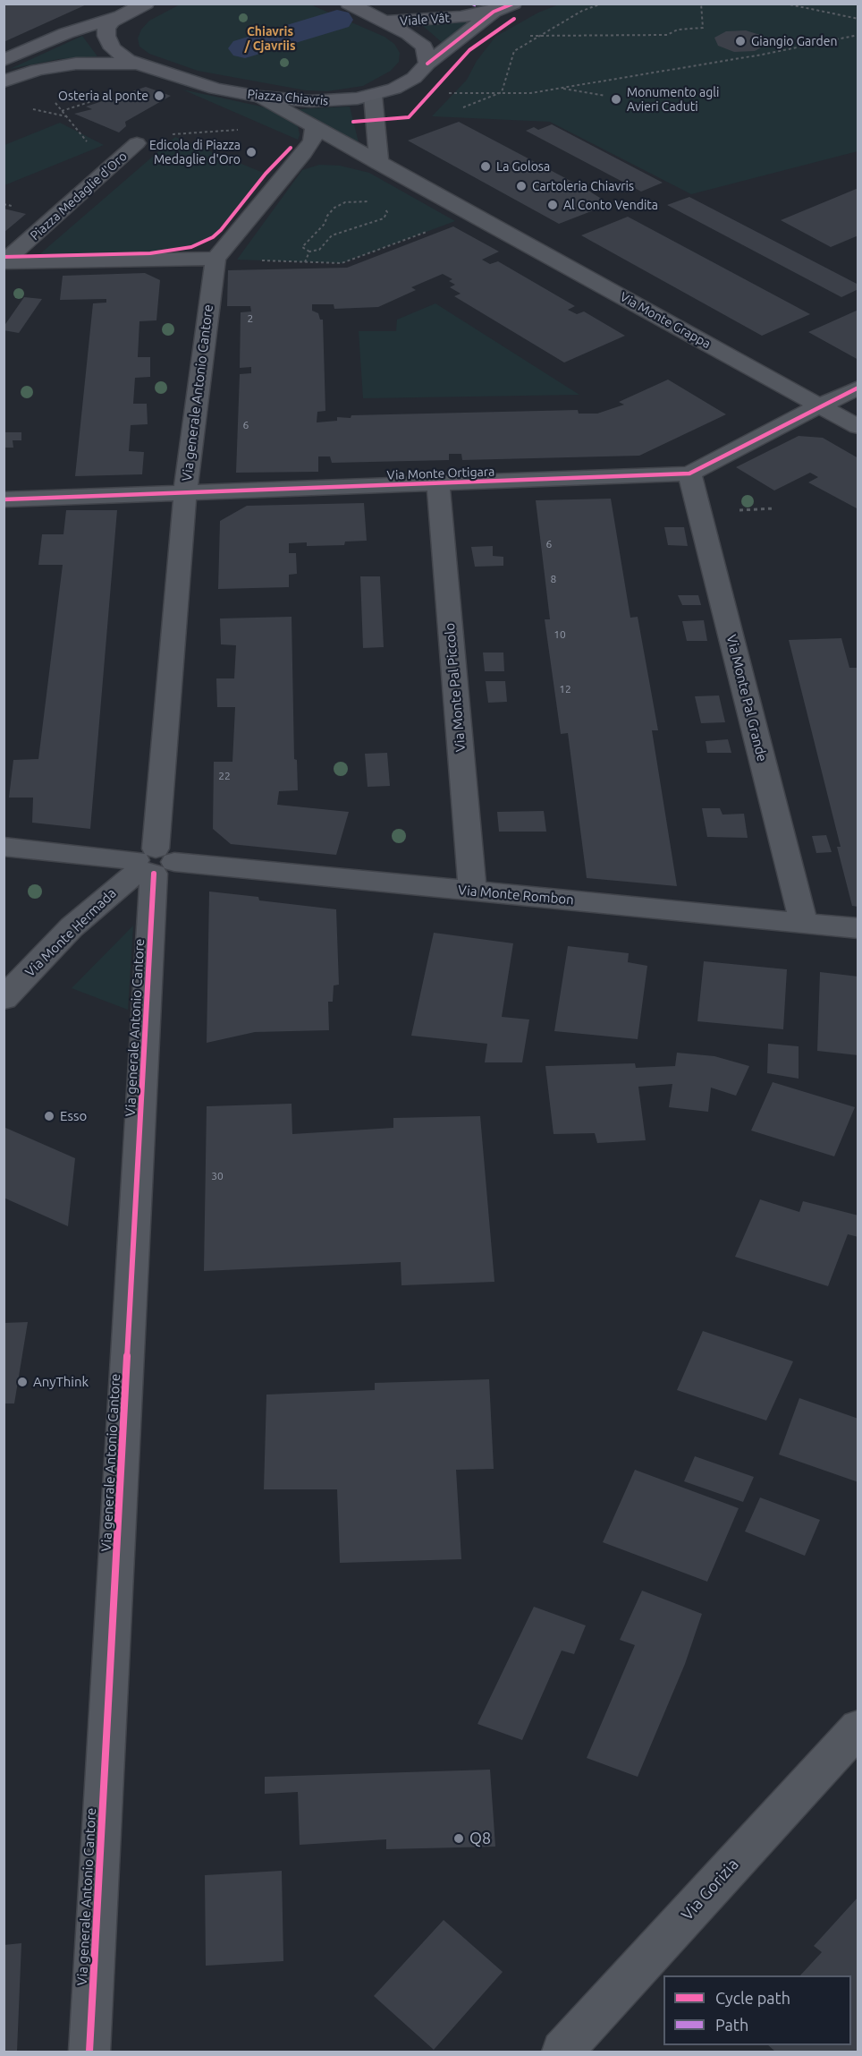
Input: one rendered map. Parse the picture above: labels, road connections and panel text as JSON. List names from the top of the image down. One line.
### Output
{"streets":{"main road":["Viale Vât","Piazza Chiavris"],"street":["Piazza Medaglie d'Oro","Via Monte Grappa","Via generale Antonio Cantore","Via Monte Ortigara","Via Monte Pal Piccolo","Via Monte Pal Grande","Via Monte Rombon","Via Monte Hermada","Via Gorizia"]},"crossings":[["Viale Vât","Piazza Chiavris"],["Piazza Medaglie d'Oro","Via generale Antonio Cantore"],["Via Monte Grappa","Via Monte Ortigara"],["Via generale Antonio Cantore","Via Monte Ortigara"],["Via generale Antonio Cantore","Via Monte Rombon"],["Via generale Antonio Cantore","Via Monte Hermada"],["Via Monte Ortigara","Via Monte Pal Piccolo"],["Via Monte Ortigara","Via Monte Pal Grande"],["Via Monte Pal Piccolo","Via Monte Rombon"],["Via Monte Pal Grande","Via Monte Rombon"],["Via Monte Rombon","Via Monte Hermada"]],"districts":["Chiavris / Cjavriis"],"places":["Giangio Garden","Osteria al ponte","Monumento agli Avieri Caduti","Edicola di Piazza Medaglie d'Oro","La Golosa","Cartoleria Chiavris","Al Conto Vendita","Esso","AnyThink","Q8"],"house_numbers":["2","6","6","8","10","12","22","30"],"legend":["Cycle path","Path"]}
